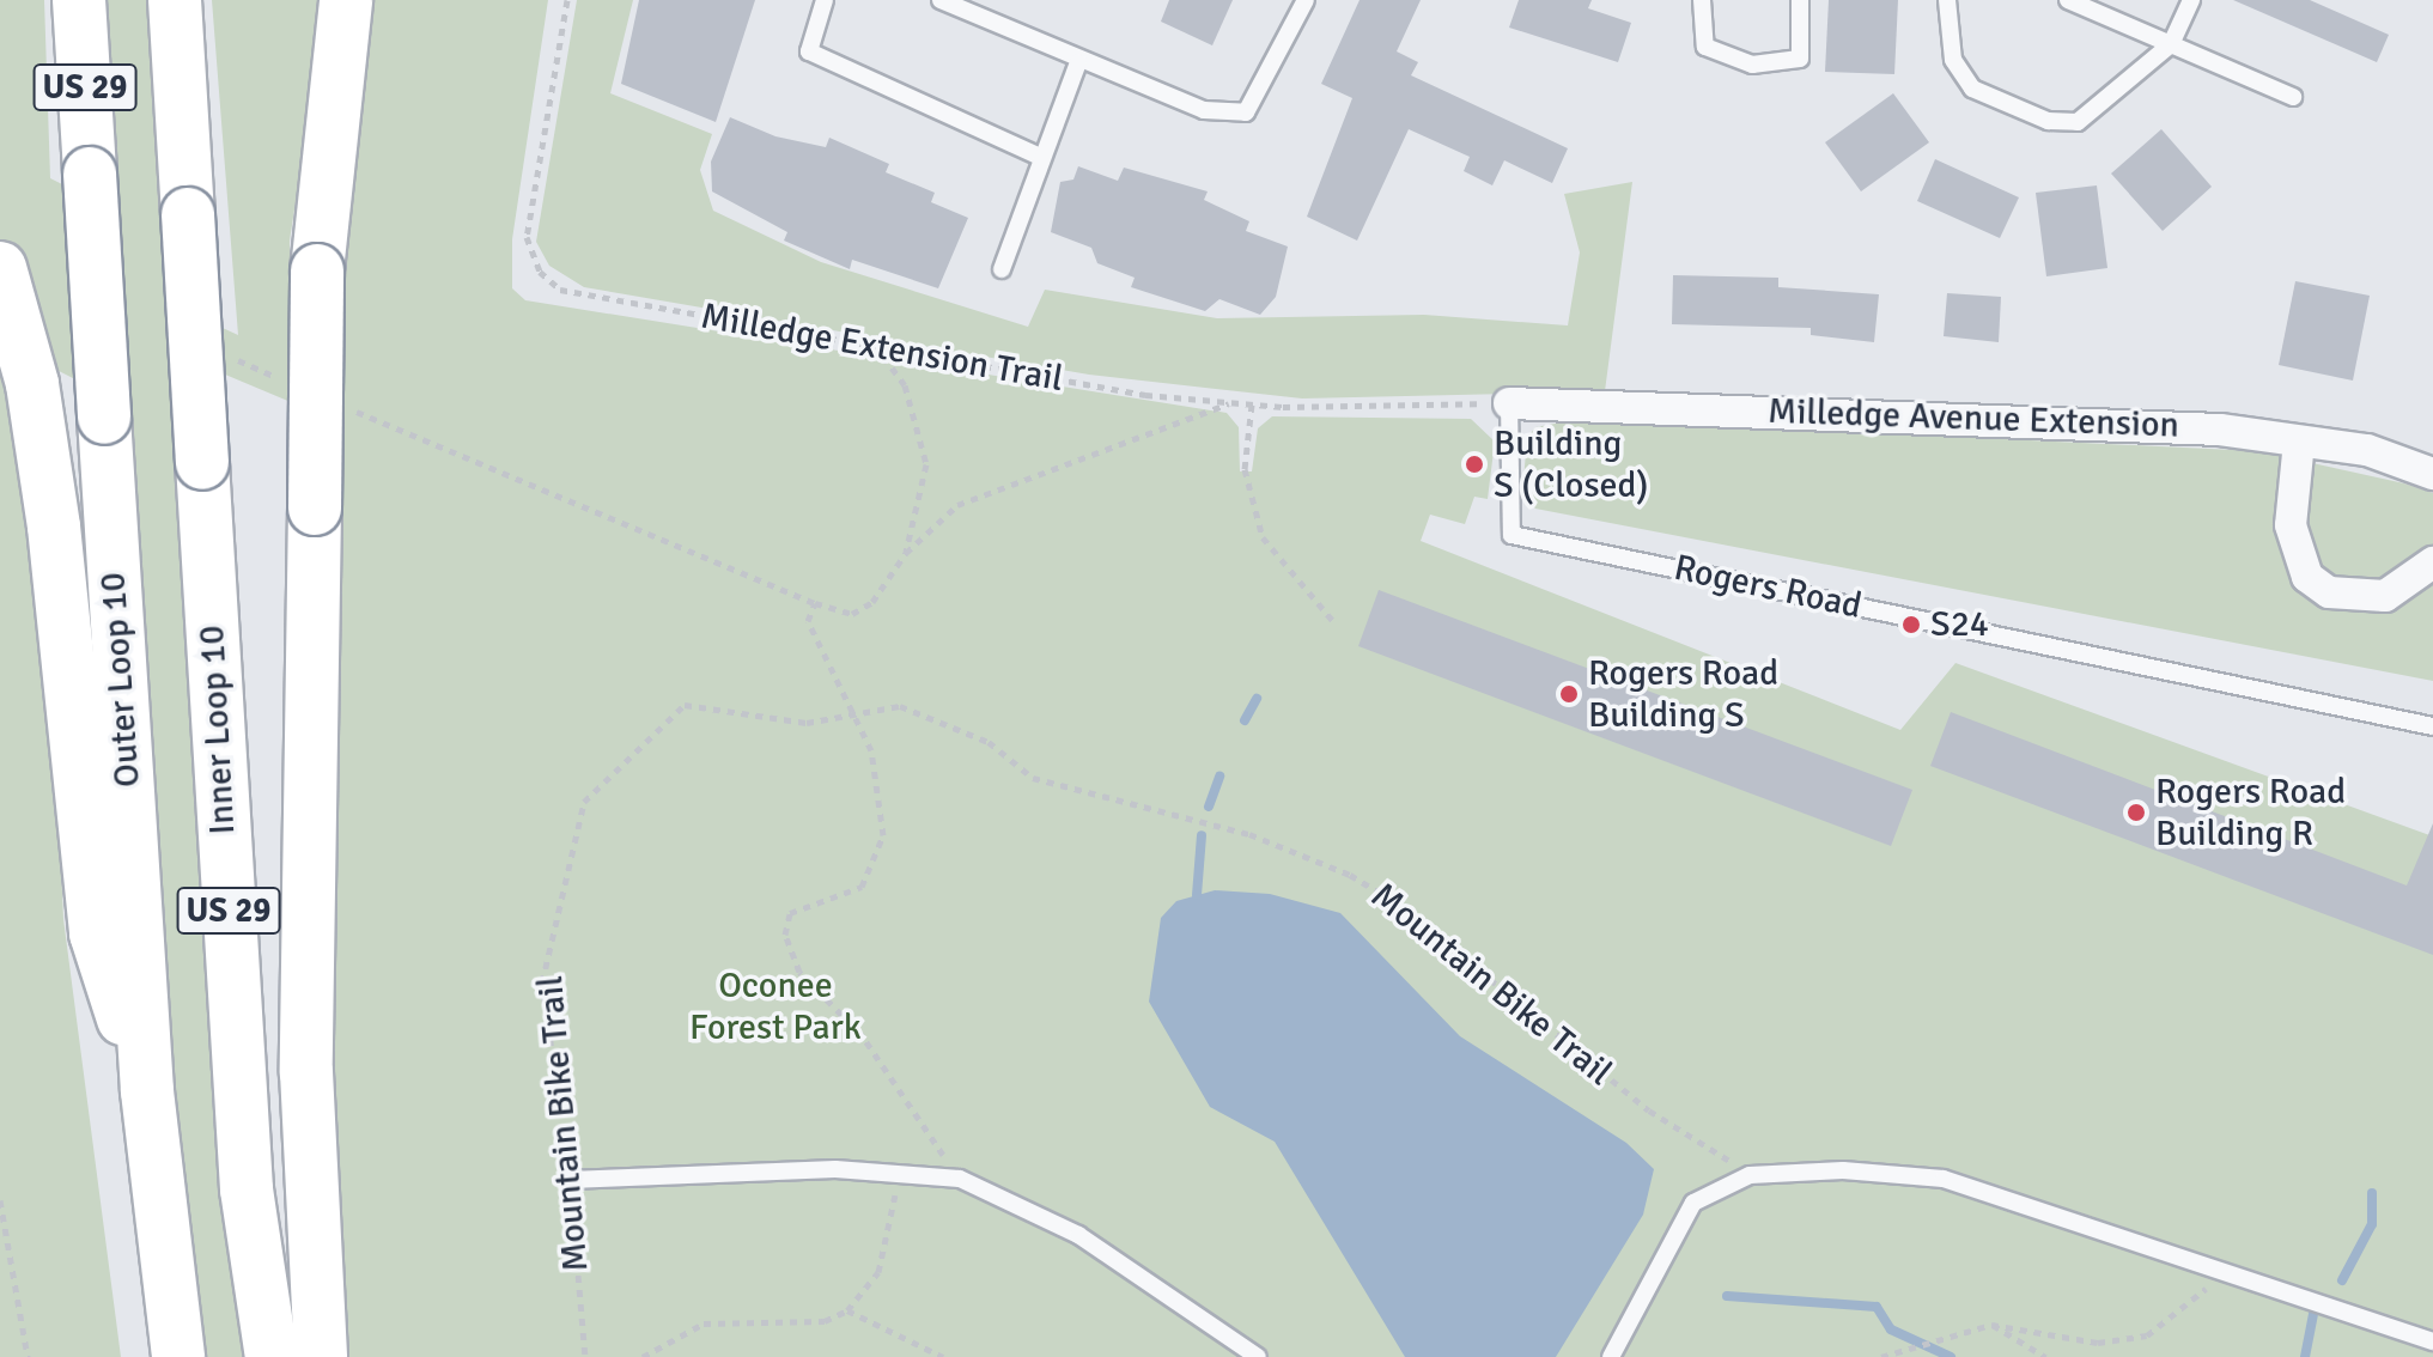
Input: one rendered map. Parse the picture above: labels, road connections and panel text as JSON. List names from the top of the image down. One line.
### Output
{"streets":{"highway":["US 29","Outer Loop 10","Inner Loop 10"],"street":["Milledge Avenue Extension"],"lane":["Rogers Road"],"path":["Milledge Extension Trail","Mountain Bike Trail"]},"crossings":[["Milledge Extension Trail","Milledge Avenue Extension"],["Milledge Extension Trail","Rogers Road"],["Milledge Avenue Extension","Rogers Road"]],"parks":["Oconee Forest Park"],"places":["Building S (Closed)","S24","Rogers Road Building S","Rogers Road Building R"]}
